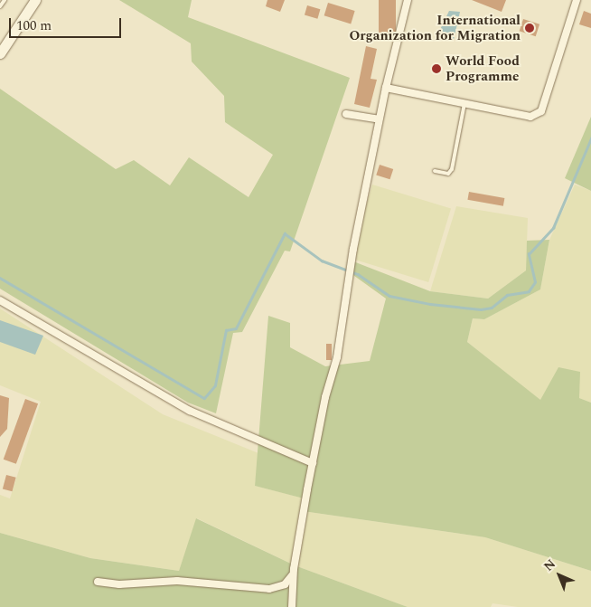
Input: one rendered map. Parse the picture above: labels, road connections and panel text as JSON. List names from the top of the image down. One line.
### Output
{"places":["International Organization for Migration","World Food Programme"],"scale_bar":"100 m","north":"top left"}
